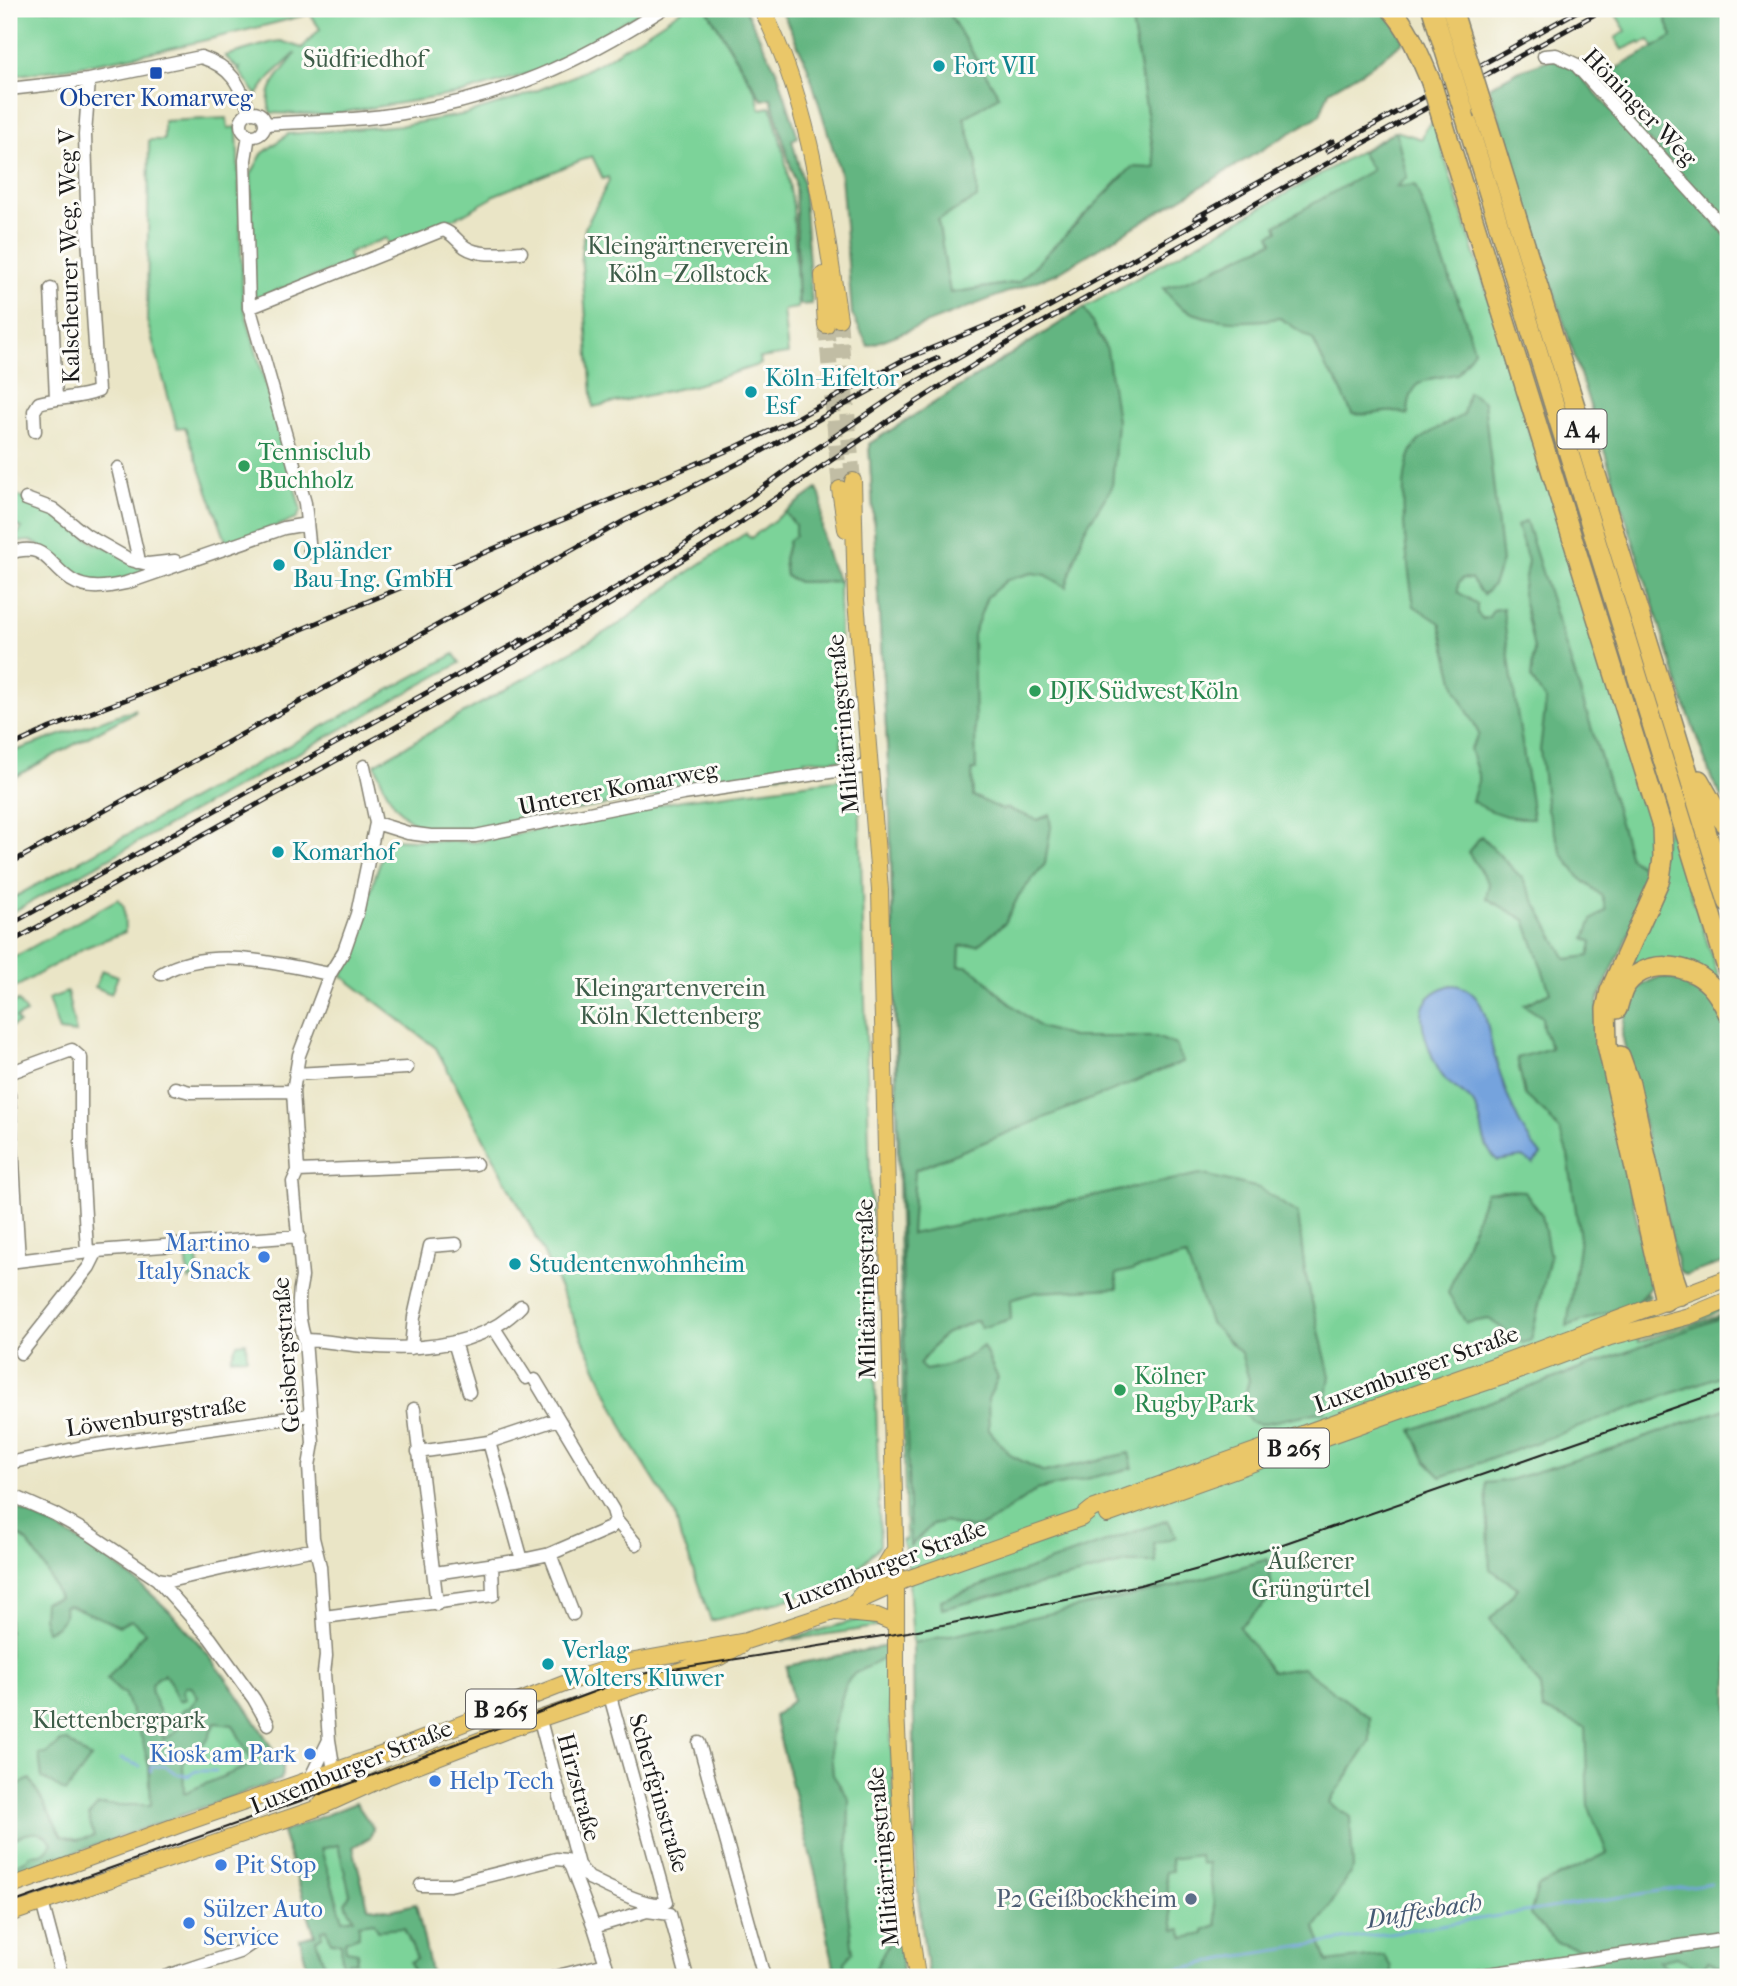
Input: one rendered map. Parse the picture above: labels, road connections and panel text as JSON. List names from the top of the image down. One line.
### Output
{"streets":{"highway":["A 4"],"main road":["Militärringstraße","Luxemburger Straße","B 265"],"street":["Höninger Weg","Kalscheurer Weg, Weg V","Unterer Komarweg","Geisbergstraße","Löwenburgstraße","Hirzstraße","Scherfginstraße"]},"crossings":[["Militärringstraße","Unterer Komarweg"],["Militärringstraße","Luxemburger Straße"],["Unterer Komarweg","Geisbergstraße"],["Geisbergstraße","Luxemburger Straße"],["Geisbergstraße","Löwenburgstraße"],["Luxemburger Straße","Hirzstraße"],["Luxemburger Straße","Scherfginstraße"]],"water":["Duffesbach"],"parks":["Südfriedhof","Kleingärtnerverein Köln - Zollstock","Kleingartenverein Köln Klettenberg","Äußerer Grüngürtel","Klettenbergpark"],"places":{"other":["Fort VII","Köln-Eifeltor Esf","Tennisclub Buchholz","Opländer Bau-Ing. GmbH","DJK Südwest Köln","Komarhof","Martino Italy Snack","Studentenwohnheim","Kölner Rugby Park","Verlag Wolters Kluwer","Kiosk am Park","Help Tech","Pit Stop","P2 Geißbockheim","Sülzer Auto Service"],"transit":["Oberer Komarweg"]}}
